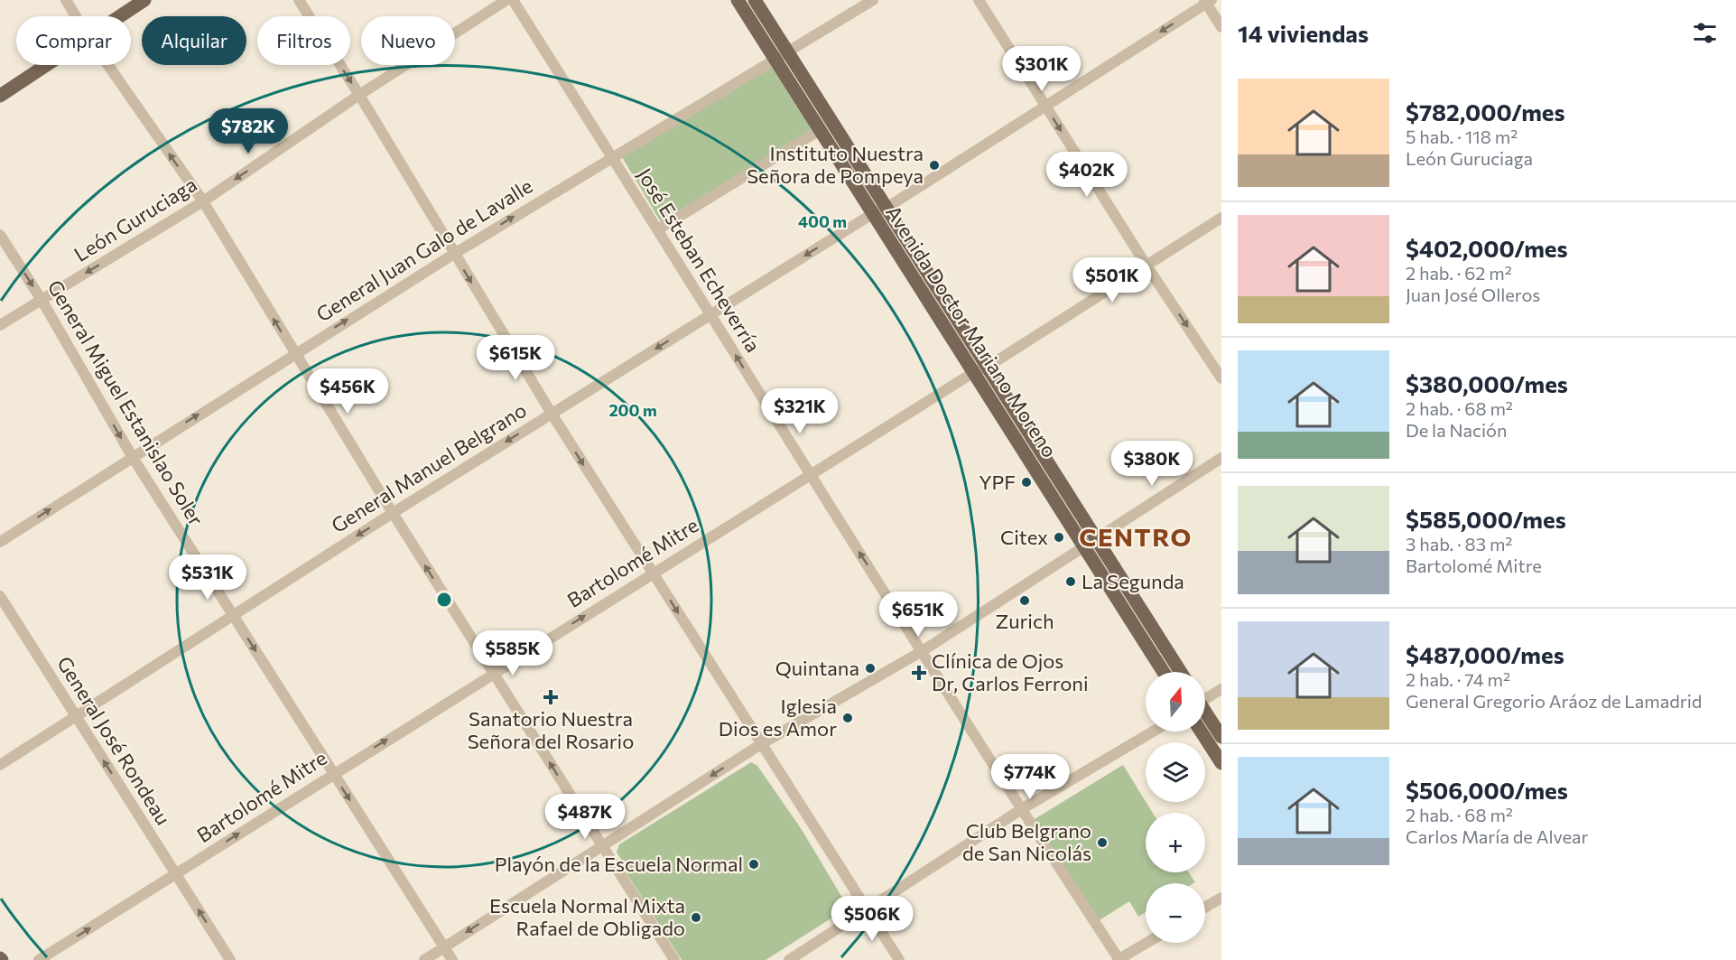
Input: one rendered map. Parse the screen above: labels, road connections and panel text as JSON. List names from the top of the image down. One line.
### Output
{"streets":{"main road":["Avenida Doctor Mariano Moreno"],"street":["León Guruciaga","General Juan Galo de Lavalle","José Esteban Echeverría","General Miguel Estanislao Soler","General Manuel Belgrano","Bartolomé Mitre","General José Rondeau"]},"crossings":[["León Guruciaga","General Miguel Estanislao Soler"],["General Juan Galo de Lavalle","José Esteban Echeverría"],["General Juan Galo de Lavalle","Avenida Doctor Mariano Moreno"],["General Juan Galo de Lavalle","General Miguel Estanislao Soler"],["José Esteban Echeverría","General Manuel Belgrano"],["José Esteban Echeverría","Bartolomé Mitre"],["Avenida Doctor Mariano Moreno","General Manuel Belgrano"],["Avenida Doctor Mariano Moreno","Bartolomé Mitre"],["General Miguel Estanislao Soler","General Manuel Belgrano"],["General Miguel Estanislao Soler","Bartolomé Mitre"],["General Manuel Belgrano","General José Rondeau"],["Bartolomé Mitre","General José Rondeau"]],"one_way":["León Guruciaga","General Juan Galo de Lavalle","José Esteban Echeverría","General Miguel Estanislao Soler","General Manuel Belgrano","Bartolomé Mitre","General José Rondeau"],"districts":["CENTRO"],"places":{"other":["Instituto Nuestra Señora de Pompeya","YPF","Citex","La Segunda","Zurich","Quintana","Iglesia Dios es Amor","Club Belgrano de San Nicolás","Playón de la Escuela Normal","Escuela Normal Mixta Rafael de Obligado"],"health":["Clínica de Ojos Dr, Carlos Ferroni","Sanatorio Nuestra Señora del Rosario"]},"north":"top","page":{"heading":"14 viviendas","chip":["Comprar","Alquilar","Filtros","Nuevo"],"price":["$301K","$782K","$402K","$501K","$615K","$456K","$321K","$380K","$531K","$651K","$585K","$774K","$487K","$506K"],"list":[{"name":"$782,000/mes","note":"5 hab. · 118 m² · León Guruciaga"},{"name":"$402,000/mes","note":"2 hab. · 62 m² · Juan José Olleros"},{"name":"$380,000/mes","note":"2 hab. · 68 m² · De la Nación"},{"name":"$585,000/mes","note":"3 hab. · 83 m² · Bartolomé Mitre"},{"name":"$487,000/mes","note":"2 hab. · 74 m² · General Gregorio Aráoz de Lamadrid"},{"name":"$506,000/mes","note":"2 hab. · 68 m² · Carlos María de Alvear"}],"map_buttons":["+","−"]},"rings":["400 m","200 m"]}
